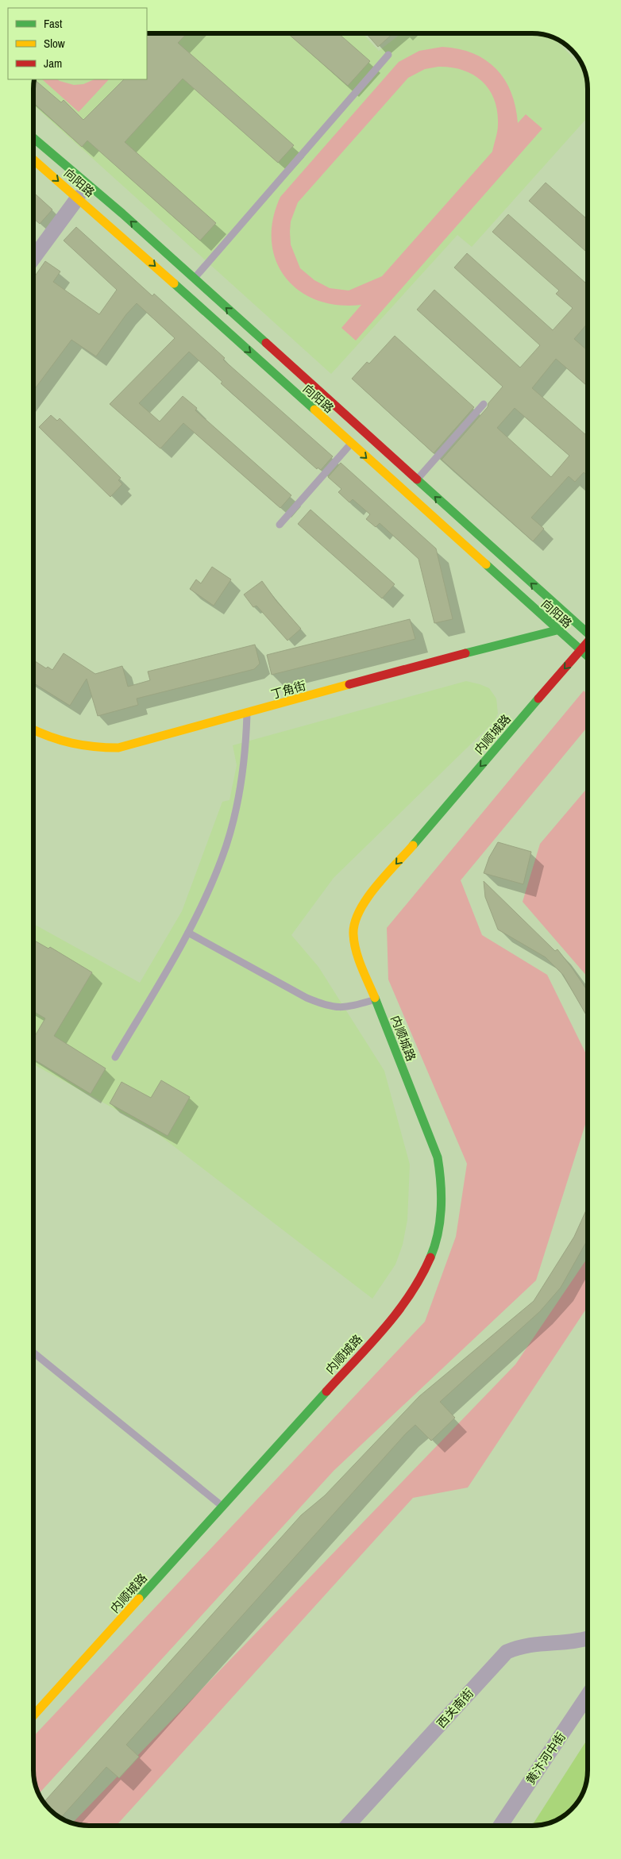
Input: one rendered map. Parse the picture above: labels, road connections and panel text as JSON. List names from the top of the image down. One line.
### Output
{"streets":{"street":["向阳路","丁角街","内顺城路","西关南街","黄汴河中街"]},"crossings":[["向阳路","丁角街"],["向阳路","内顺城路"]],"legend":["Fast","Slow","Jam"]}
